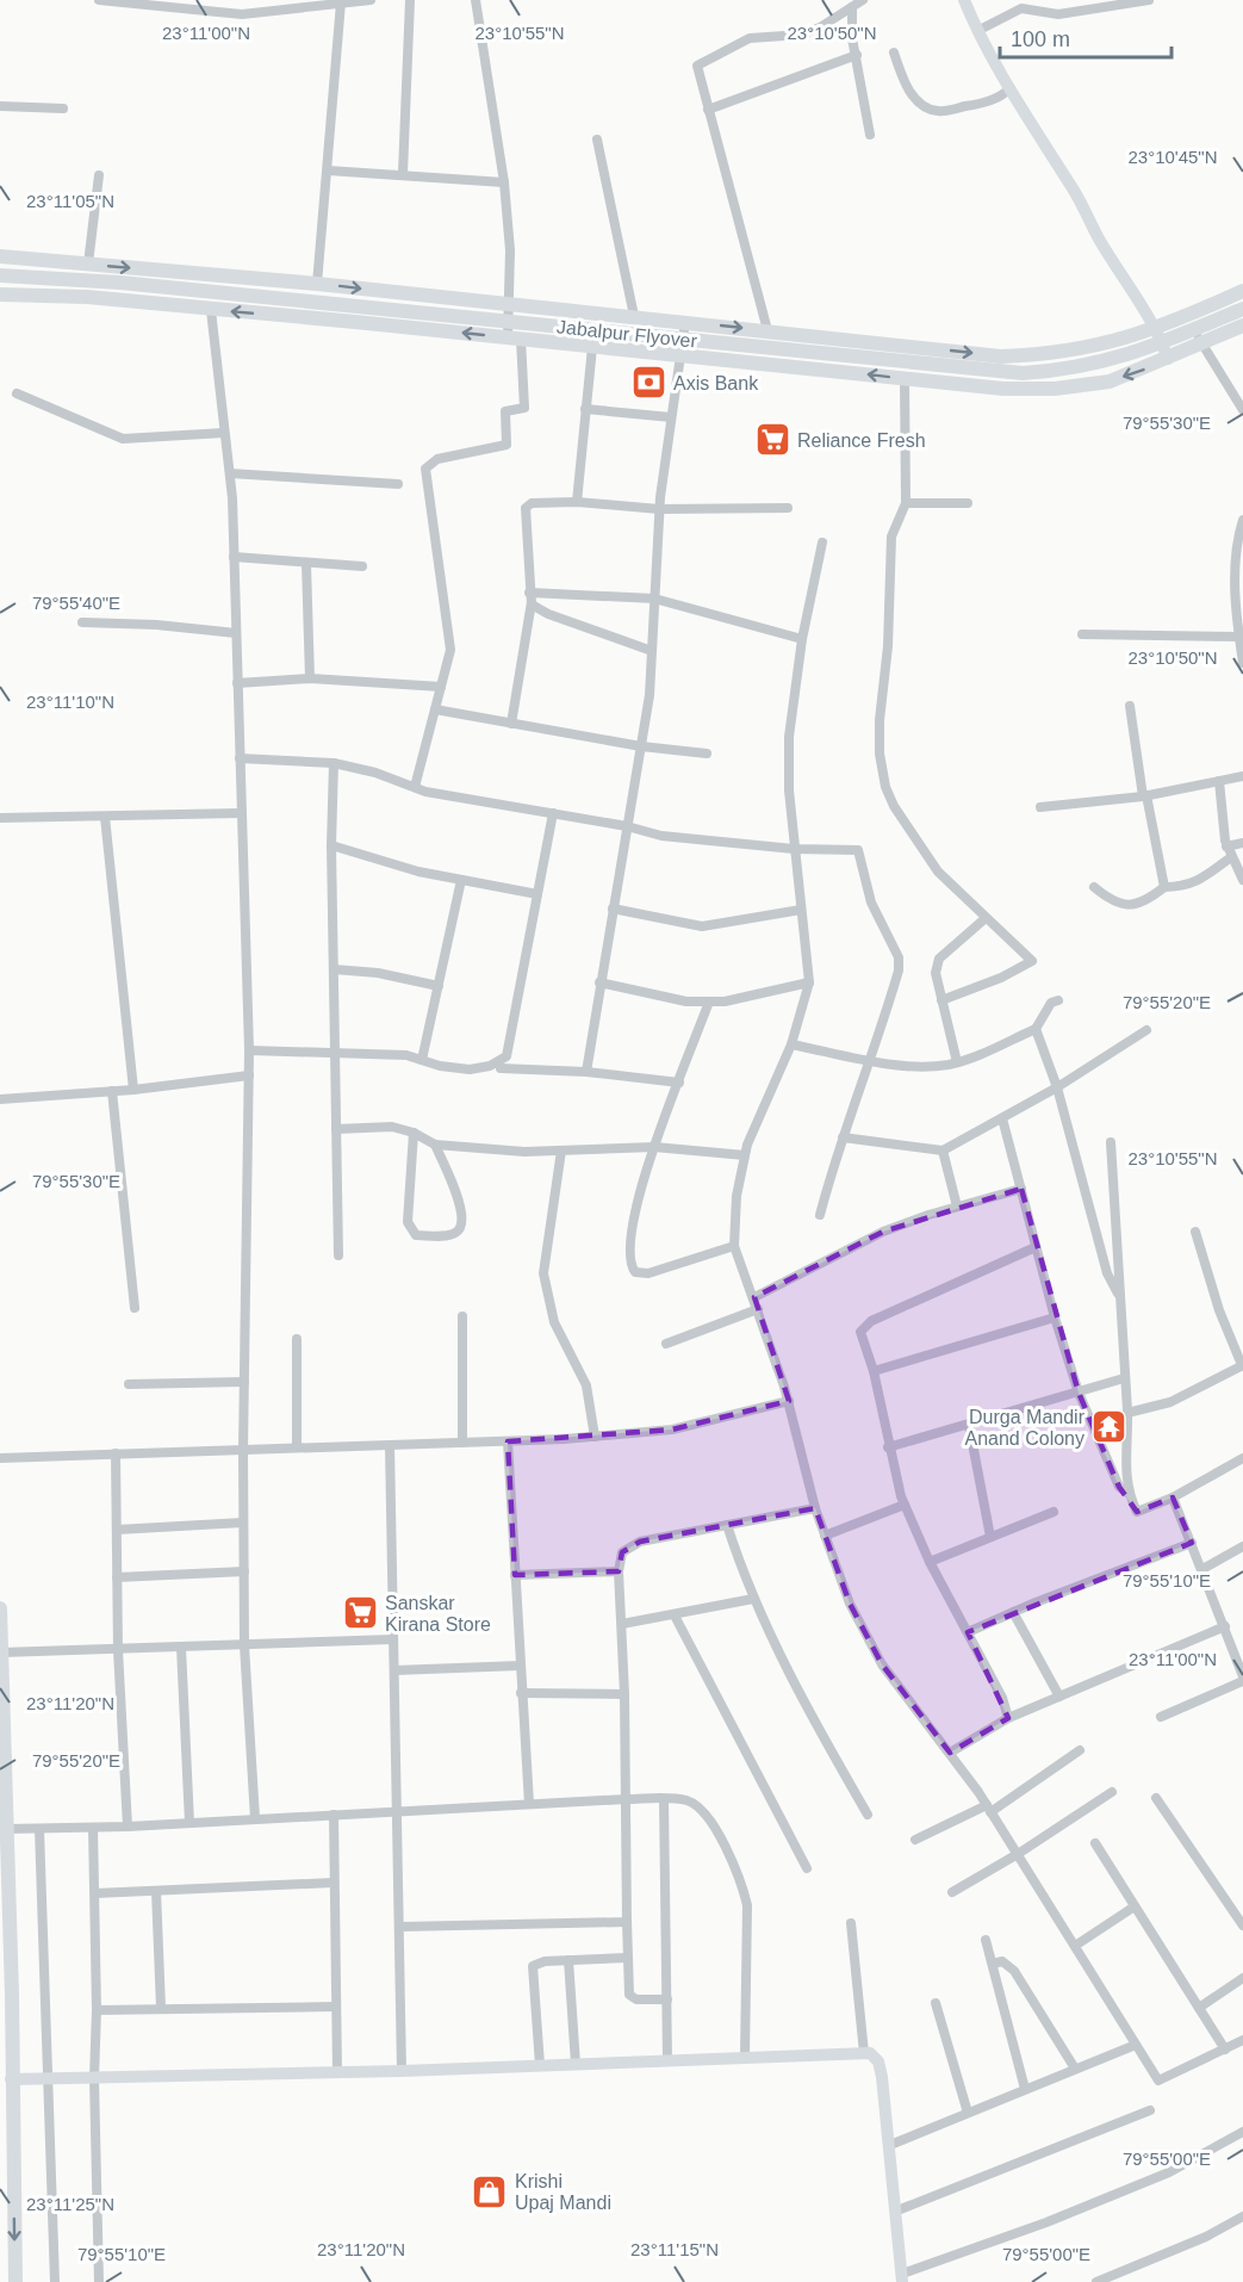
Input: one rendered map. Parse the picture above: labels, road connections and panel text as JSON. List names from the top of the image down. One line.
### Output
{"streets":{"main road":["Jabalpur Flyover"]},"places":{"bank":["Axis Bank"],"supermarket":["Reliance Fresh","Sanskar Kirana Store"],"temple":["Durga Mandir Anand Colony"],"shop":["Krishi Upaj Mandi"]},"scale_bar":"100 m","coordinates":["23°11'00\"N","23°10'50\"N","23°10'55\"N","23°10'45\"N","23°11'05\"N","79°55'30\"E","79°55'40\"E","23°11'10\"N","79°55'20\"E","79°55'10\"E","23°11'20\"N","79°55'00\"E","23°11'25\"N","23°11'15\"N"]}
